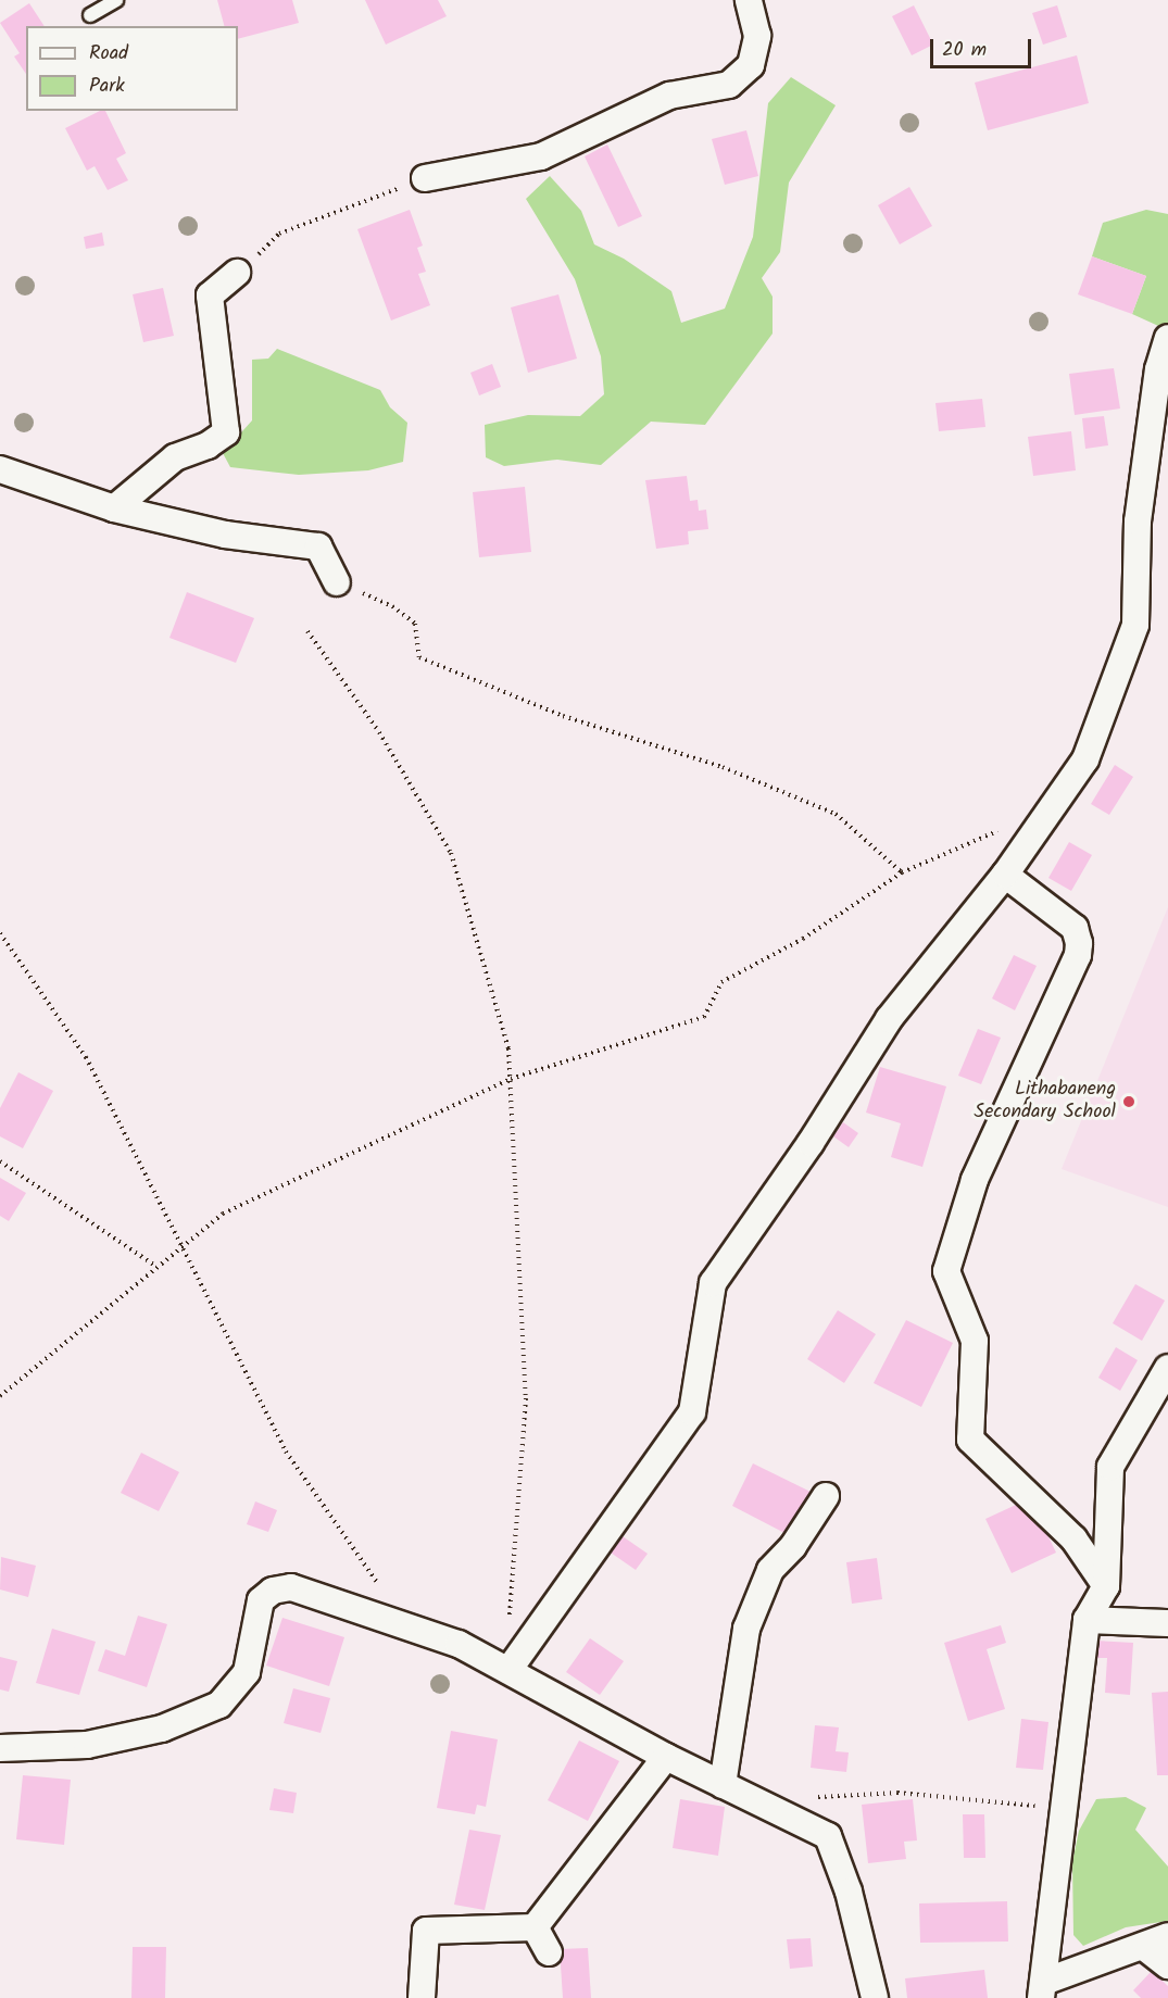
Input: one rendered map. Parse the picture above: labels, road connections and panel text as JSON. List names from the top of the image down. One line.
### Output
{"places":["Lithabaneng Secondary School"],"legend":["Road","Park"],"scale_bar":"20 m"}
